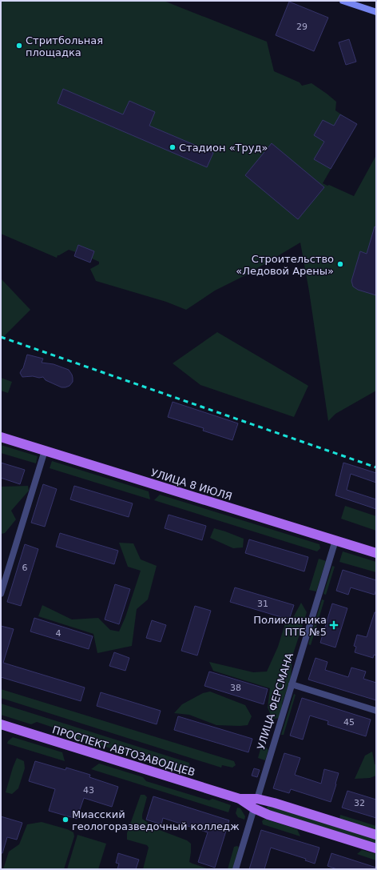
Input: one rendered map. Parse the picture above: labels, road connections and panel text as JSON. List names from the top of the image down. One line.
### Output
{"streets":{"main road":["УЛИЦА 8 ИЮЛЯ","УЛИЦА ФЕРСМАНА","ПРОСПЕКТ АВТОЗАВОДЦЕВ"]},"crossings":[["УЛИЦА 8 ИЮЛЯ","УЛИЦА ФЕРСМАНА"],["УЛИЦА ФЕРСМАНА","ПРОСПЕКТ АВТОЗАВОДЦЕВ"]],"places":{"other":["Стритбольная площадка","Стадион «Труд»","Строительство «Ледовой Арены»","Миасский геологоразведочный колледж"],"health":["Поликлиника ПТБ №5"]},"house_numbers":["29","6","31","4","38","45","43","32"]}
